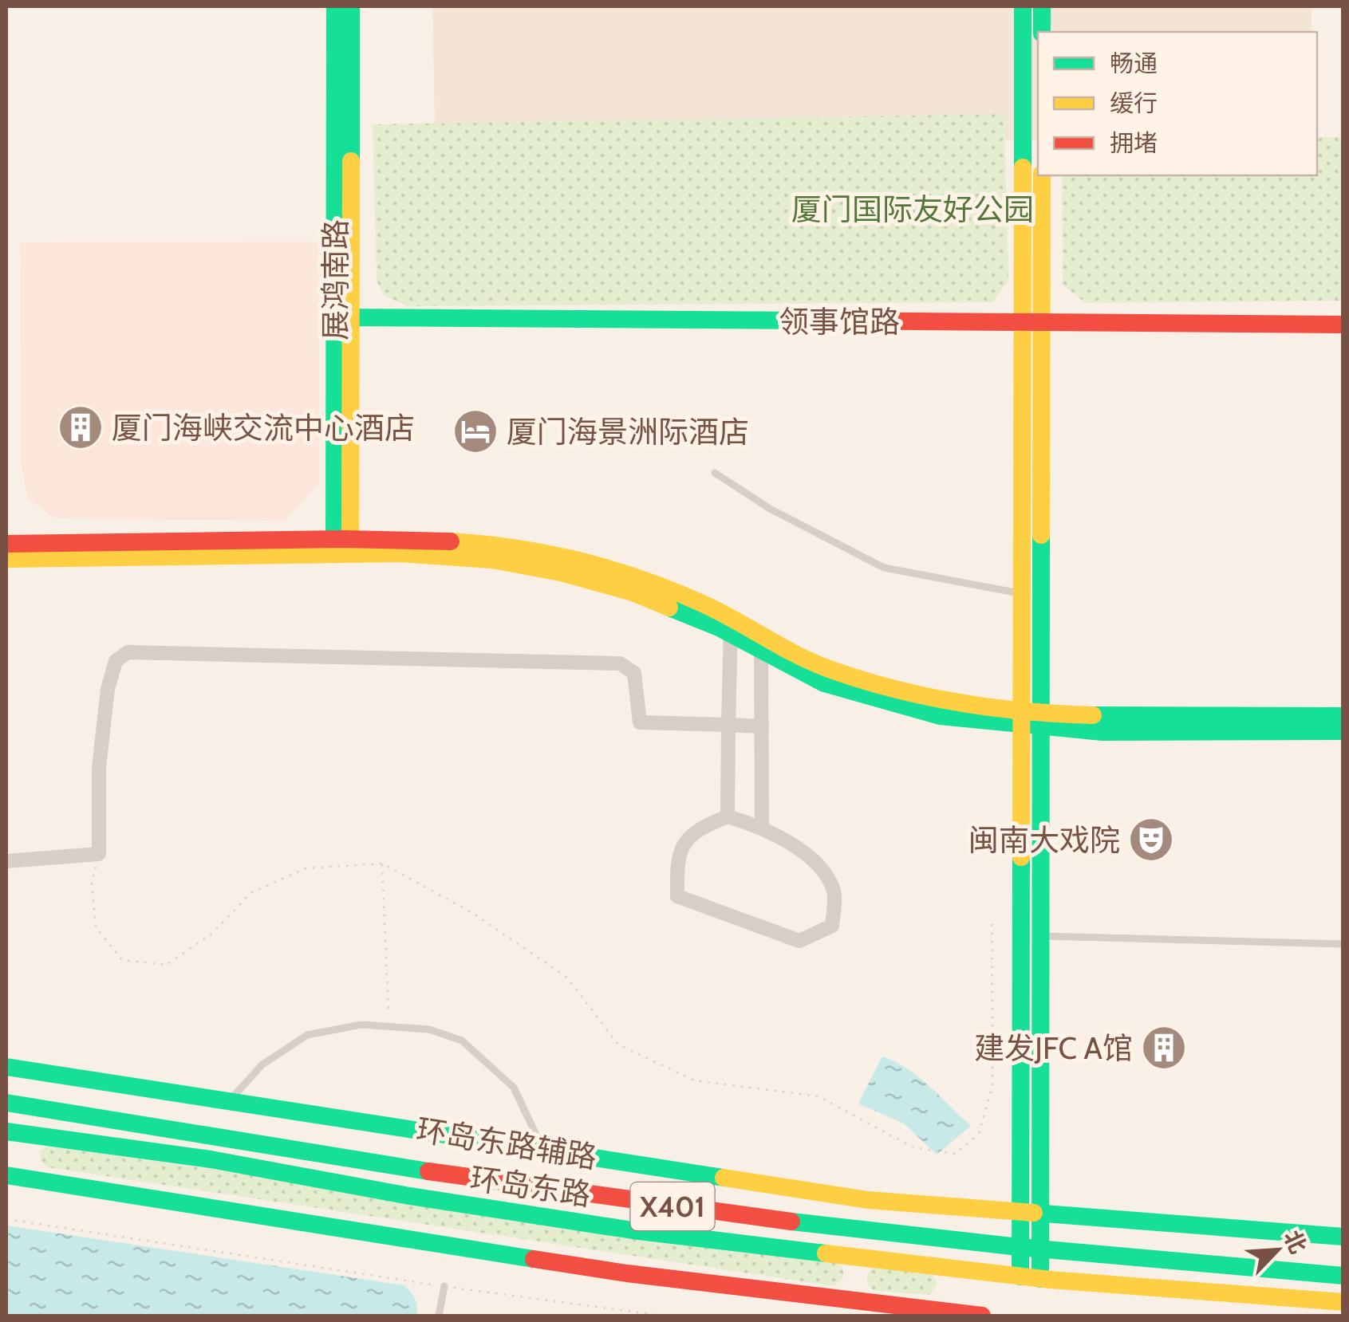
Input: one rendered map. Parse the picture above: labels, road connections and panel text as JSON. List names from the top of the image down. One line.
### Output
{"streets":{"main road":["展鸿南路","领事馆路","环岛东路辅路","环岛东路","X401"]},"crossings":[["展鸿南路","领事馆路"]],"parks":["厦门国际友好公园"],"places":{"building":["厦门海峡交流中心酒店","建发JFC A馆"],"hotel":["厦门海景洲际酒店"],"theatre":["闽南大戏院"]},"legend":["畅通","缓行","拥堵"],"north":"top right"}
